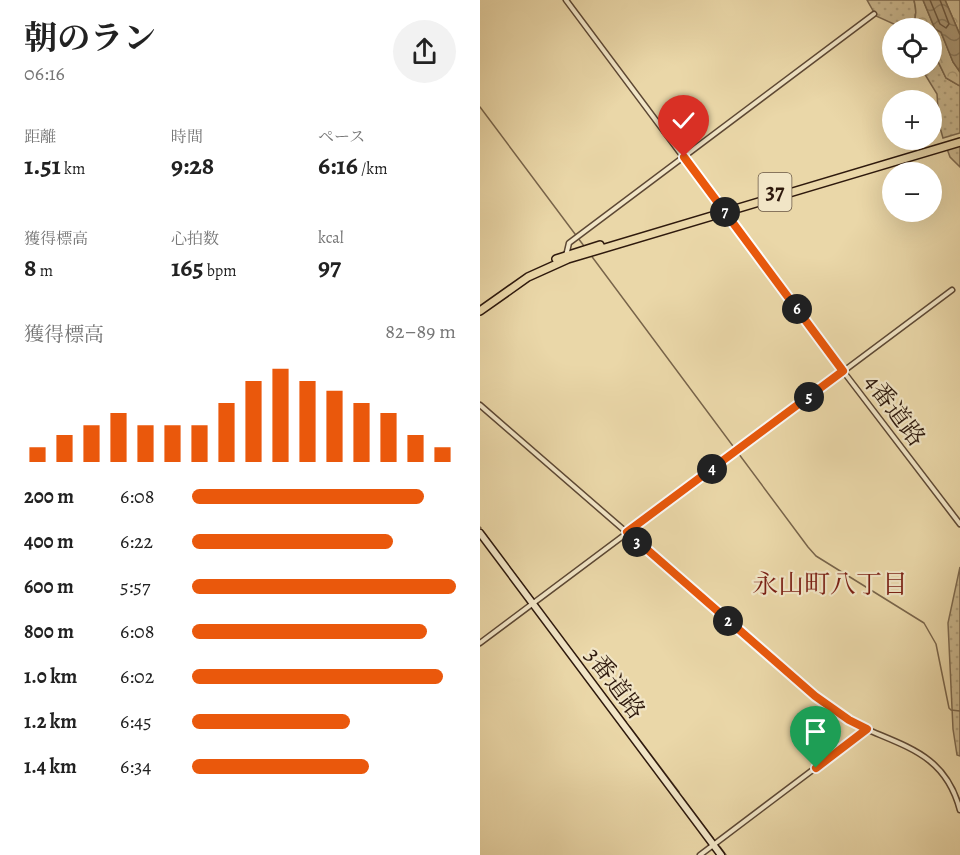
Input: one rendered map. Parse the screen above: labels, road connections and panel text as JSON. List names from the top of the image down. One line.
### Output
{"streets":{"main road":["37"],"street":["4番道路","3番道路"]},"crossings":[["37","4番道路"]],"districts":["永山町八丁目"],"page":{"heading":["朝のラン","06:16"],"map_buttons":["+","−"],"stats":[["距離","1.51 km"],["時間","9:28"],["ペース","6:16 /km"],["獲得標高","8 m"],["心拍数","165 bpm"],["kcal","97"]],"pins":["7","6","5","4","3","2"],"chart":["獲得標高","82–89 m"],"list":[{"name":"200 m","note":"6:08"},{"name":"400 m","note":"6:22"},{"name":"600 m","note":"5:57"},{"name":"800 m","note":"6:08"},{"name":"1.0 km","note":"6:02"},{"name":"1.2 km","note":"6:45"},{"name":"1.4 km","note":"6:34"}]}}
